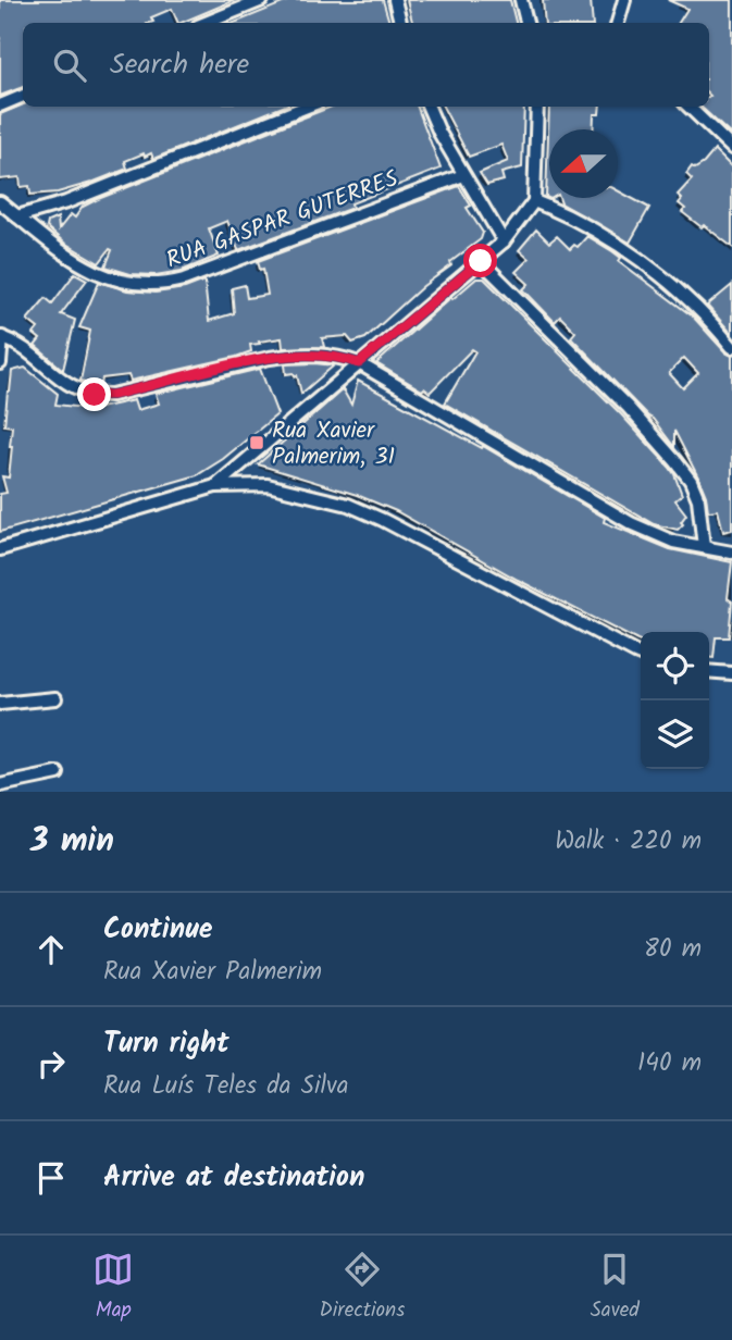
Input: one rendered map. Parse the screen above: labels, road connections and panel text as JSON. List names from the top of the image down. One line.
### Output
{"streets":{"street":["RUA GASPAR GUTERRES"]},"places":{"transit":["Rua Xavier Palmerim, 31"]},"north":"left","page":{"search":"Search here","heading":["3 min","Walk · 220 m"],"list":[["Continue","Rua Xavier Palmerim","80 m"],["Turn right","Rua Luís Teles da Silva","140 m"],"Arrive at destination"],"nav":["Map","Directions","Saved"]}}
